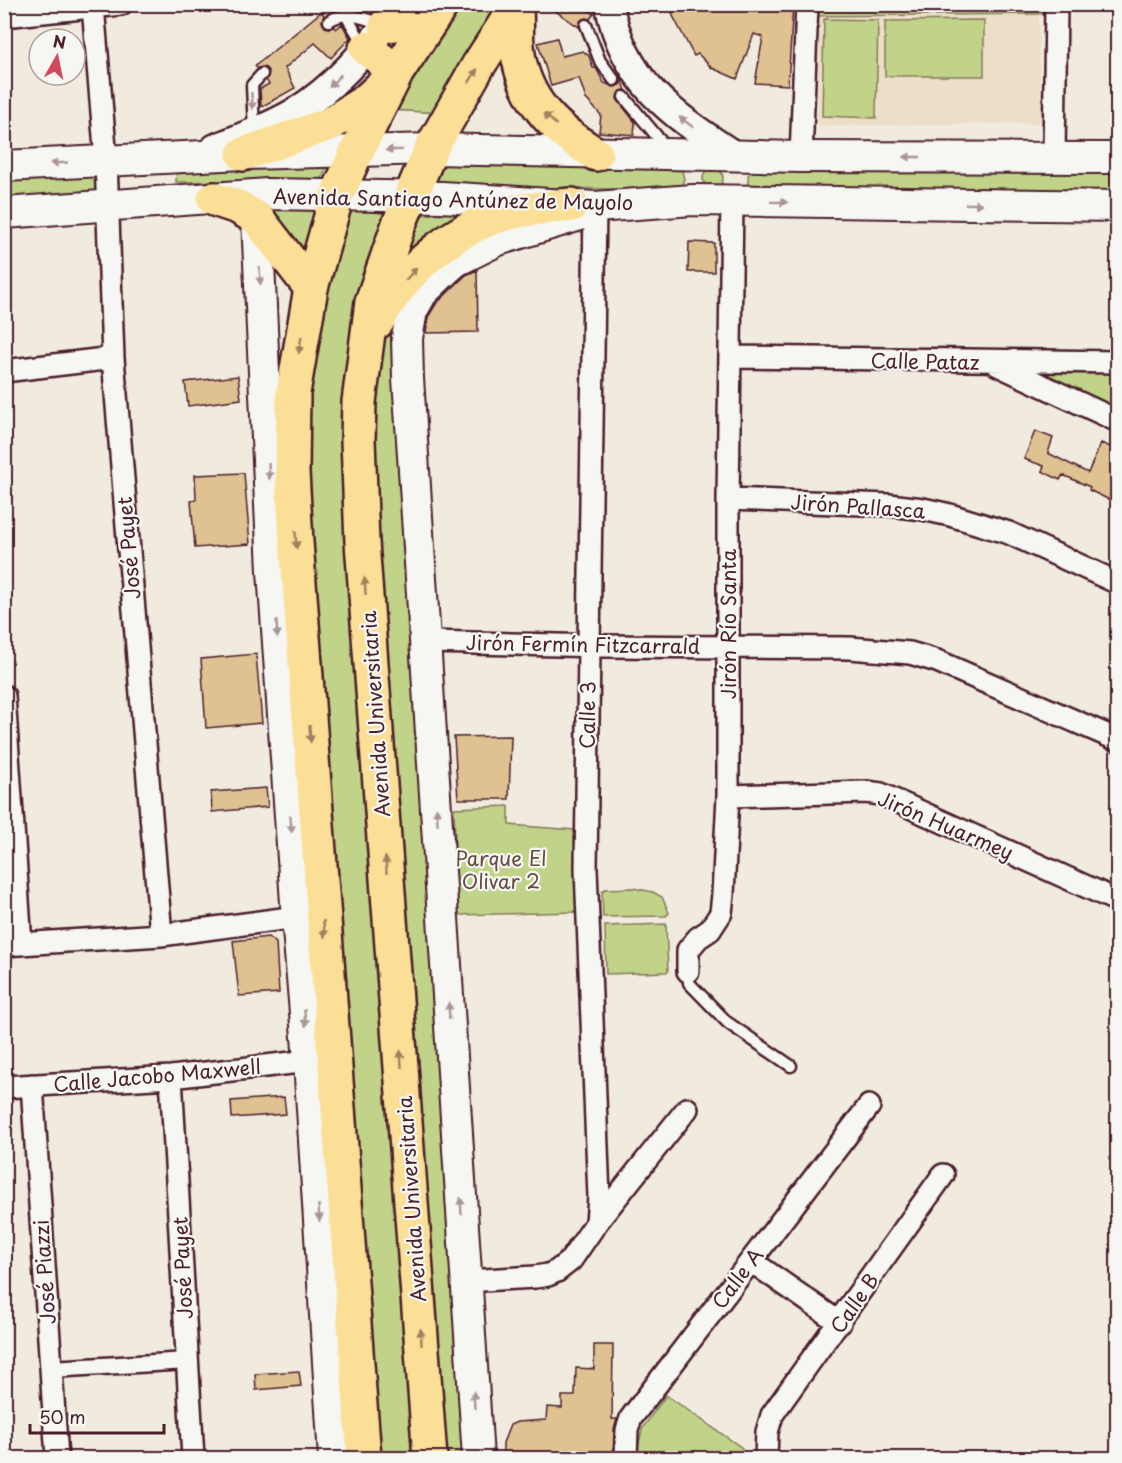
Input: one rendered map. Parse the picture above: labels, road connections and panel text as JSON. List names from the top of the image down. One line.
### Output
{"streets":{"main road":["Avenida Santiago Antúnez de Mayolo","Avenida Universitaria"],"street":["Calle Pataz","Jirón Pallasca","José Payet","Jirón Río Santa","Jirón Fermín Fitzcarrald","Calle 3","Jirón Huarmey","Calle Jacobo Maxwell","José Piazzi","Calle A","Calle B"]},"crossings":[["Avenida Santiago Antúnez de Mayolo","José Payet"],["Avenida Santiago Antúnez de Mayolo","Jirón Río Santa"],["Avenida Santiago Antúnez de Mayolo","Avenida Universitaria"],["Avenida Santiago Antúnez de Mayolo","Calle 3"],["Calle Pataz","Jirón Río Santa"],["Jirón Pallasca","Jirón Río Santa"],["José Payet","Calle Jacobo Maxwell"],["Jirón Río Santa","Jirón Fermín Fitzcarrald"],["Jirón Río Santa","Jirón Huarmey"],["Jirón Fermín Fitzcarrald","Calle 3"],["Calle Jacobo Maxwell","José Piazzi"]],"parks":["Parque El Olivar 2"],"scale_bar":"50 m","north":"top"}
